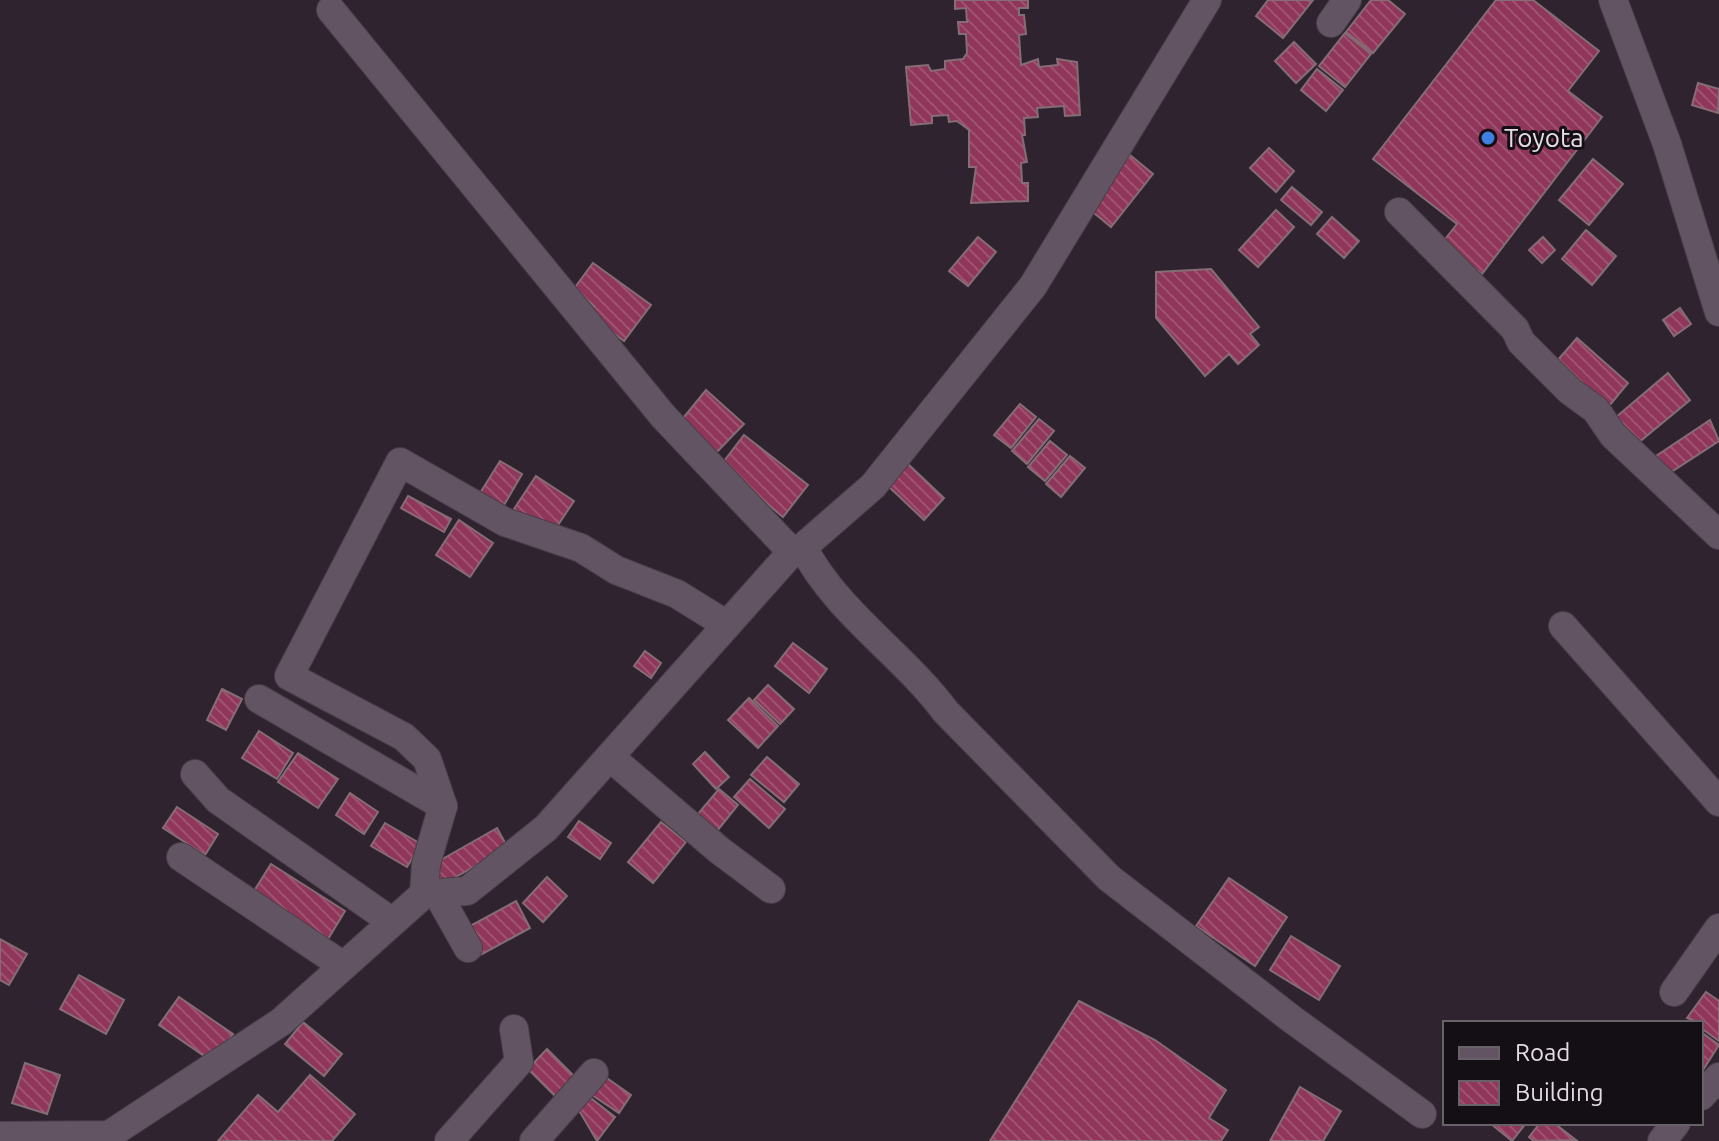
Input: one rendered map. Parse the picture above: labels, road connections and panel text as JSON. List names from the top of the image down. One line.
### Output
{"places":["Toyota"],"legend":["Road","Building"]}
